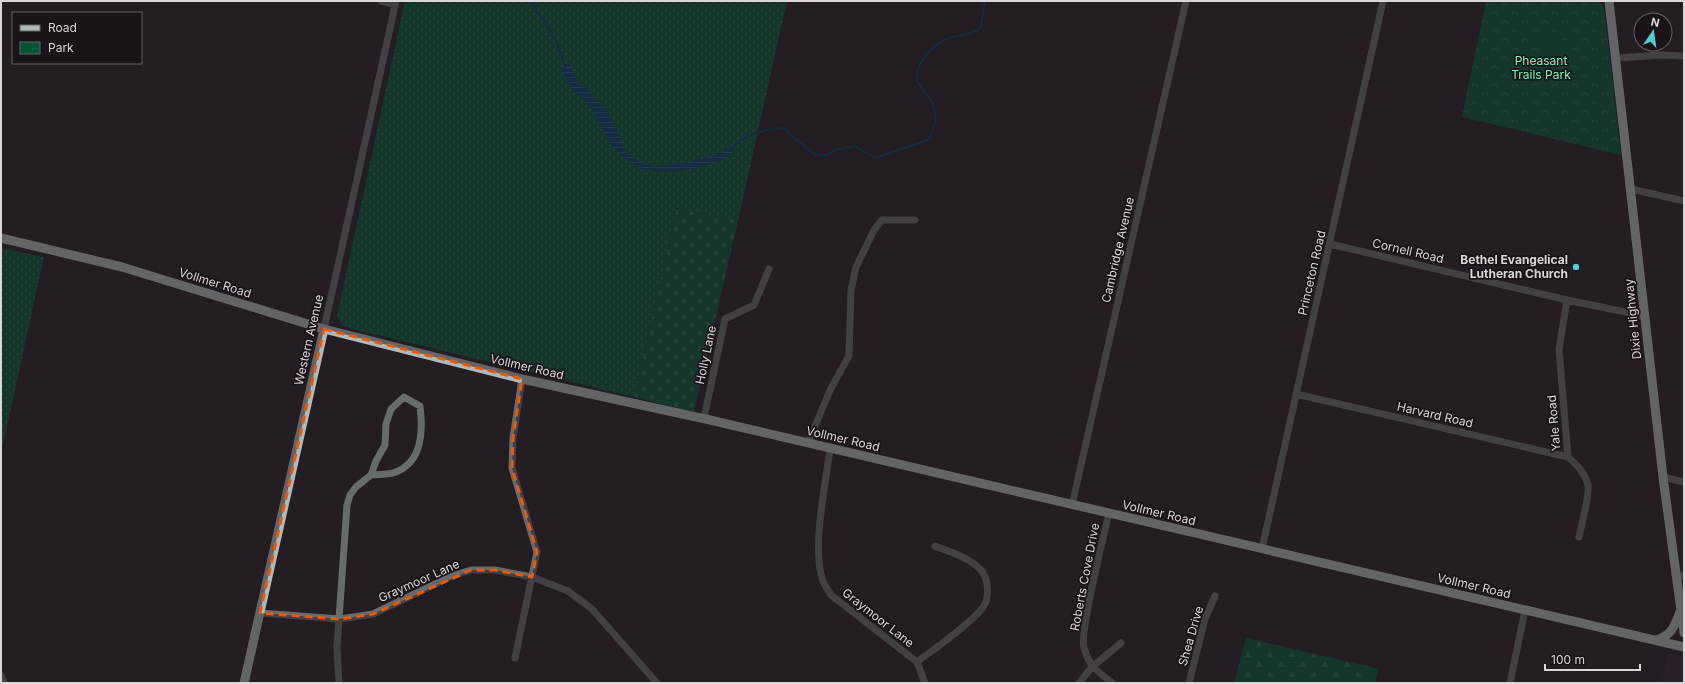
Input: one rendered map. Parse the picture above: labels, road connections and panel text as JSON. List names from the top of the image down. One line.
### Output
{"streets":{"main road":["Vollmer Road","Dixie Highway","Western Avenue"],"street":["Cambridge Avenue","Cornell Road","Princeton Road","Holly Lane","Harvard Road","Yale Road","Roberts Cove Drive","Graymoor Lane","Shea Drive"]},"crossings":[["Cambridge Avenue","Vollmer Road"],["Cornell Road","Princeton Road"],["Cornell Road","Dixie Highway"],["Cornell Road","Yale Road"],["Princeton Road","Vollmer Road"],["Princeton Road","Harvard Road"],["Vollmer Road","Western Avenue"],["Vollmer Road","Holly Lane"],["Vollmer Road","Roberts Cove Drive"],["Vollmer Road","Graymoor Lane"],["Western Avenue","Graymoor Lane"],["Harvard Road","Yale Road"]],"parks":["Pheasant Trails Park"],"places":["Bethel Evangelical Lutheran Church"],"legend":["Road","Park"],"scale_bar":"100 m","north":"top"}
